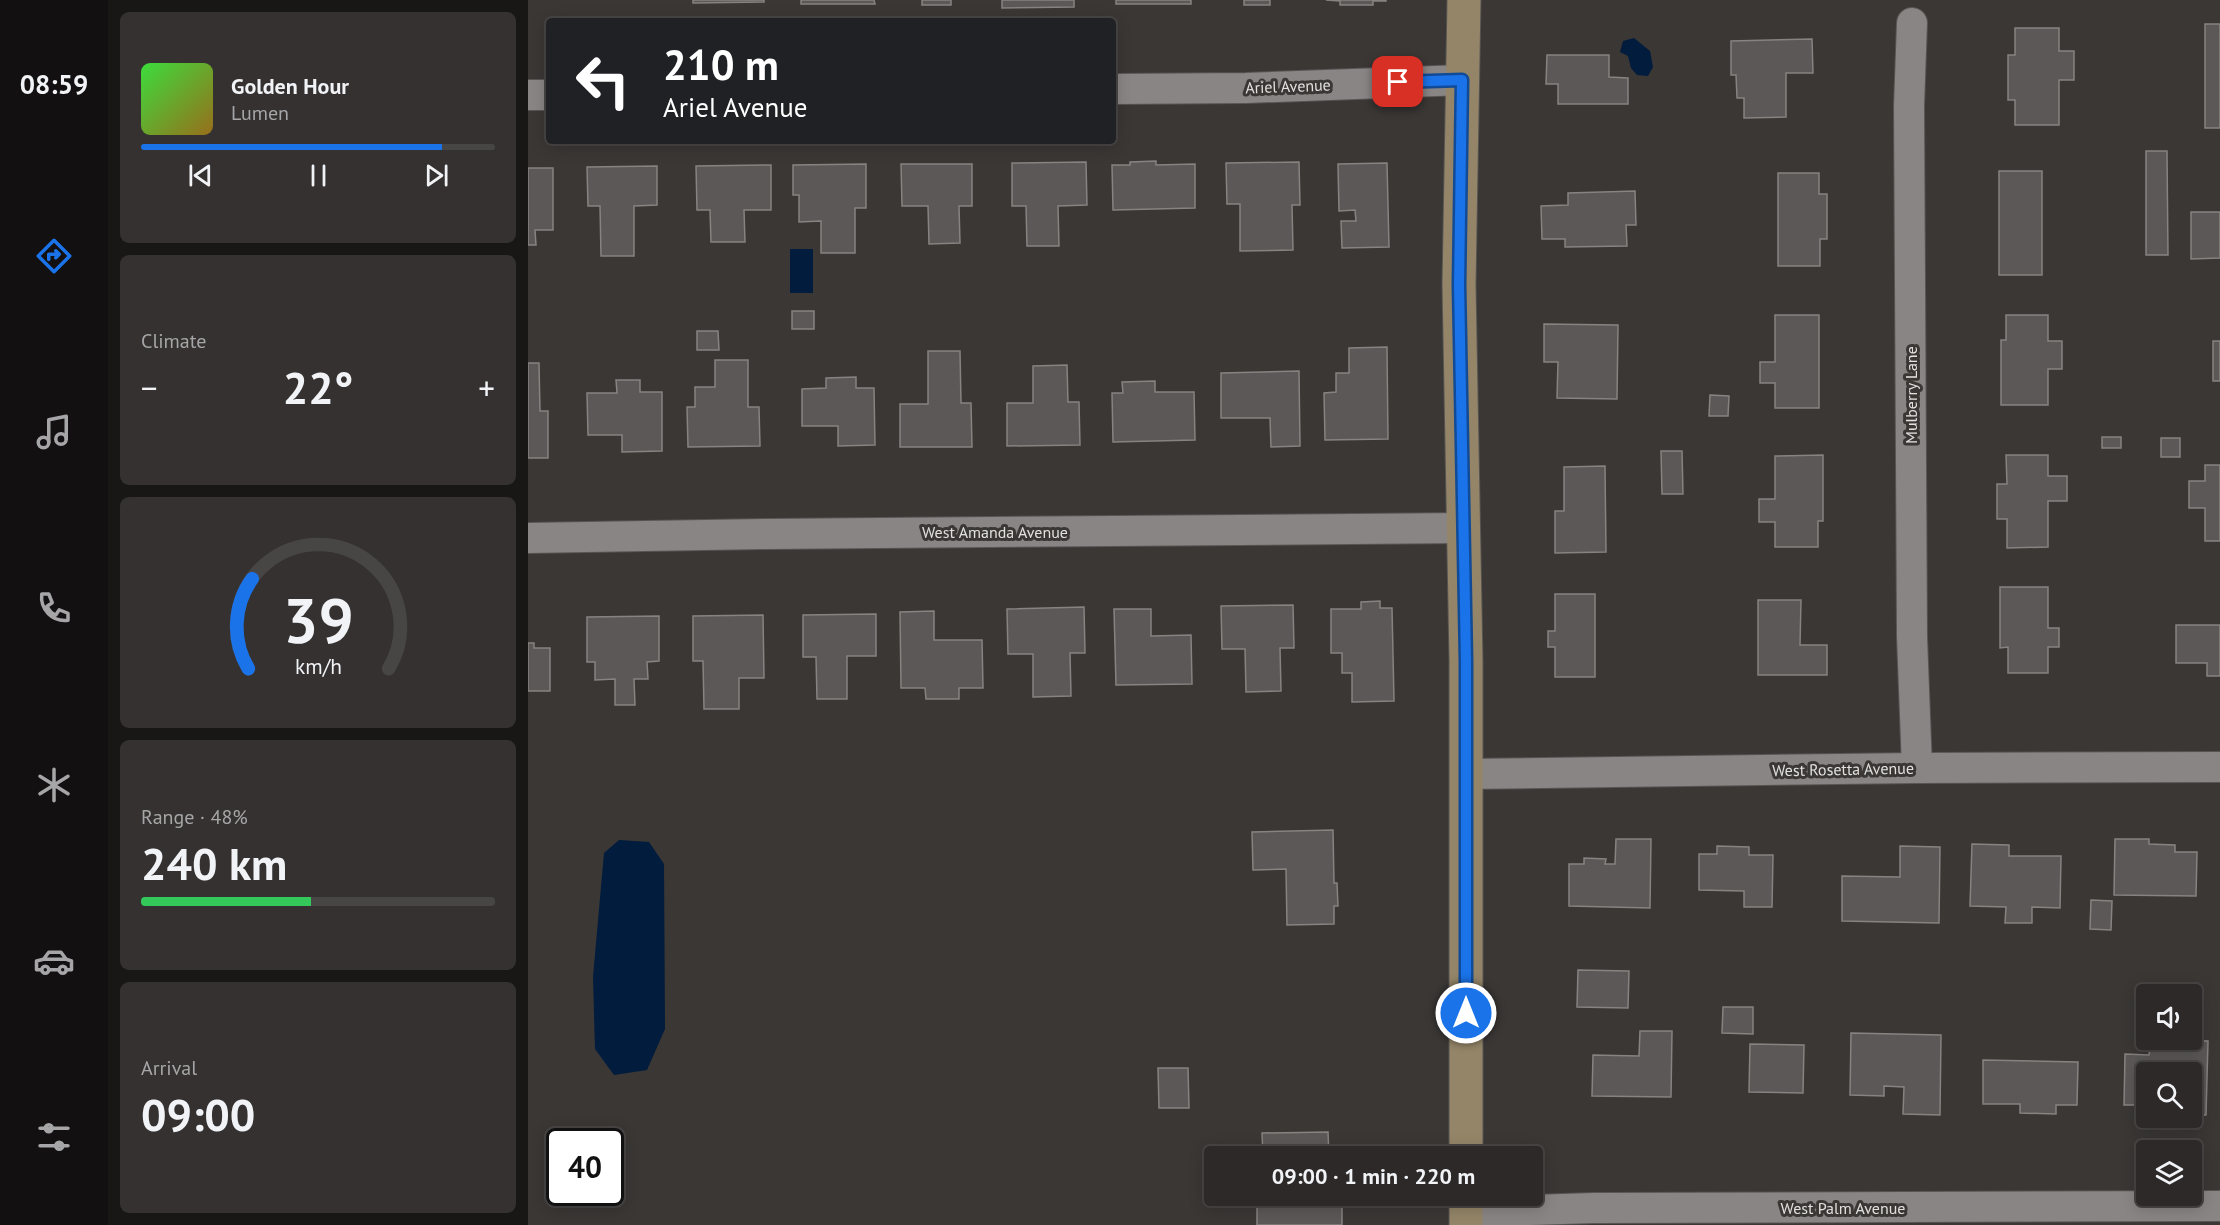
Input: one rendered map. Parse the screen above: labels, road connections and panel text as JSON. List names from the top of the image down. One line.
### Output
{"streets":{"street":["Ariel Avenue","Mulberry Lane","West Amanda Avenue","West Rosetta Avenue","West Palm Avenue"]},"crossings":[["Mulberry Lane","West Rosetta Avenue"]],"page":{"tabs":"08:59","turn":["210 m","Ariel Avenue"],"song":["Golden Hour","Lumen"],"tile":["Climate",["Range · 48%","240 km"],["Arrival","09:00"]],"heat":["−","22°","+"],"limit":"40","trip":"09:00 · 1 min · 220 m","gauge":["39","km/h"]}}
